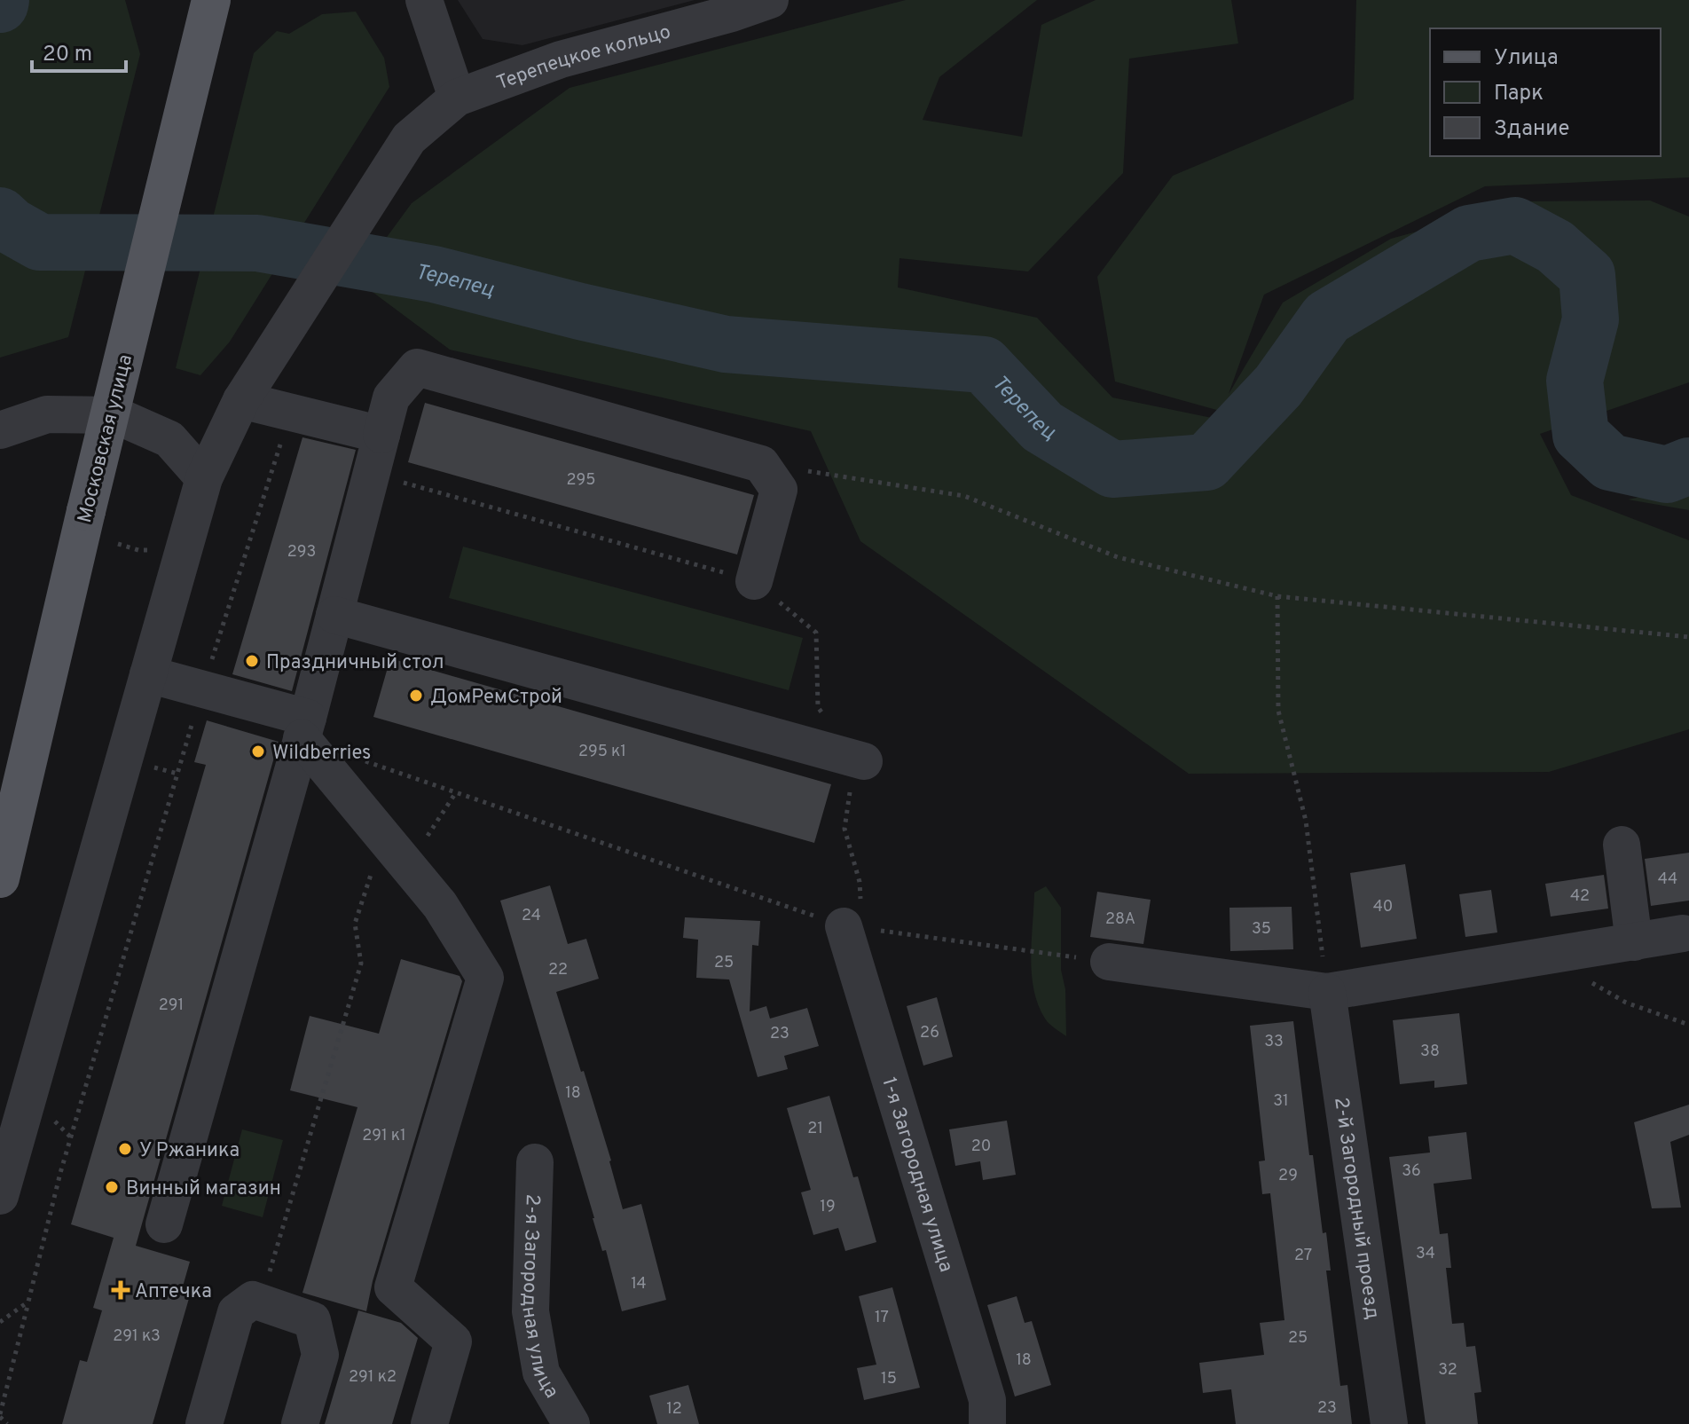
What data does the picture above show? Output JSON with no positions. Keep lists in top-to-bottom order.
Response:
{
  "streets": {
    "main road": ["Московская улица"],
    "street": [
      "Терепецкое кольцо",
      "1-я Загородная улица",
      "2-й Загородный проезд",
      "2-я Загородная улица"
    ]
  },
  "water": ["Терепец"],
  "places": {
    "other": [
      "Праздничный стол",
      "ДомРемСтрой",
      "Wildberries",
      "У Ржаника",
      "Винный магазин"
    ],
    "health": ["Аптечка"]
  },
  "house_numbers": [
    "295",
    "293",
    "295 к1",
    "44",
    "42",
    "40",
    "24",
    "28А",
    "35",
    "25",
    "22",
    "291",
    "26",
    "23",
    "33",
    "38",
    "18",
    "31",
    "21",
    "291 к1",
    "20",
    "36",
    "29",
    "19",
    "34",
    "27",
    "14",
    "17",
    "291 к3",
    "25",
    "18",
    "32",
    "291 к2",
    "15",
    "23",
    "12"
  ],
  "legend": ["Улица", "Парк", "Здание"],
  "scale_bar": "20 m"
}
